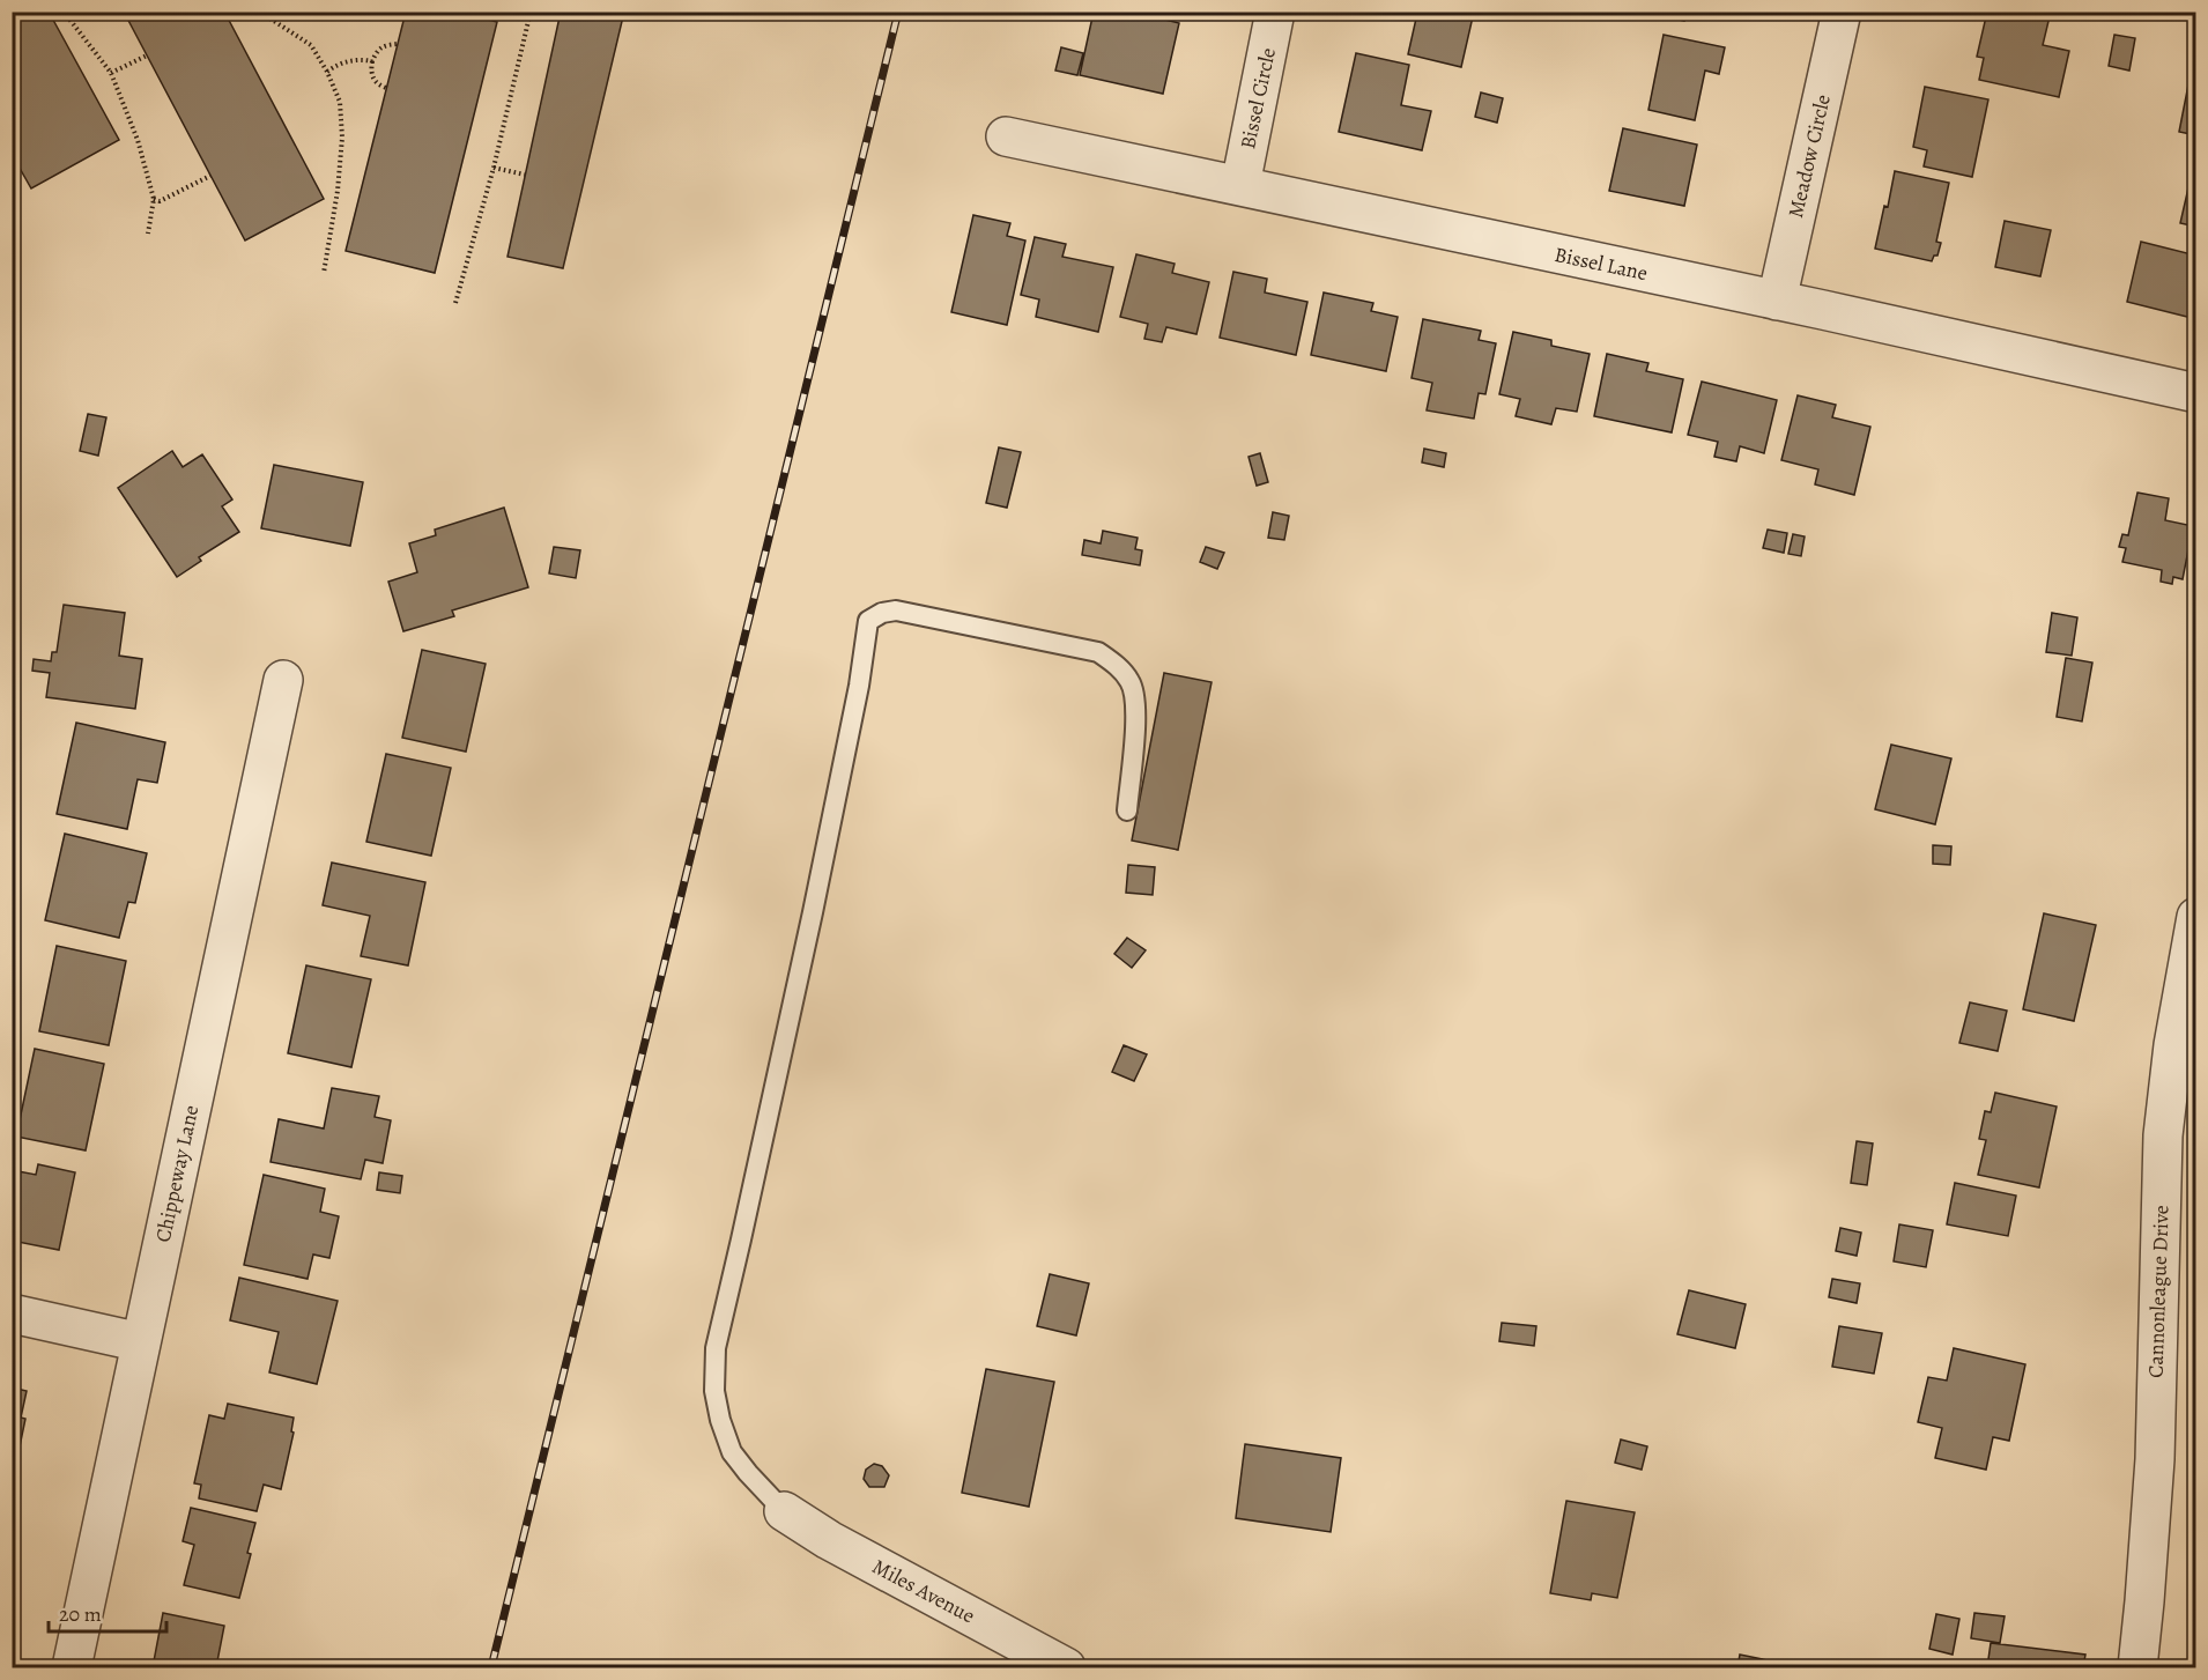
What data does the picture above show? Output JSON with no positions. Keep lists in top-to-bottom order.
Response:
{
  "streets": {
    "street": [
      "Bissel Circle",
      "Meadow Circle",
      "Bissel Lane",
      "Chippeway Lane",
      "Cannonleague Drive",
      "Miles Avenue"
    ]
  },
  "crossings": [
    ["Bissel Circle", "Bissel Lane"],
    ["Meadow Circle", "Bissel Lane"]
  ],
  "scale_bar": "20 m"
}
